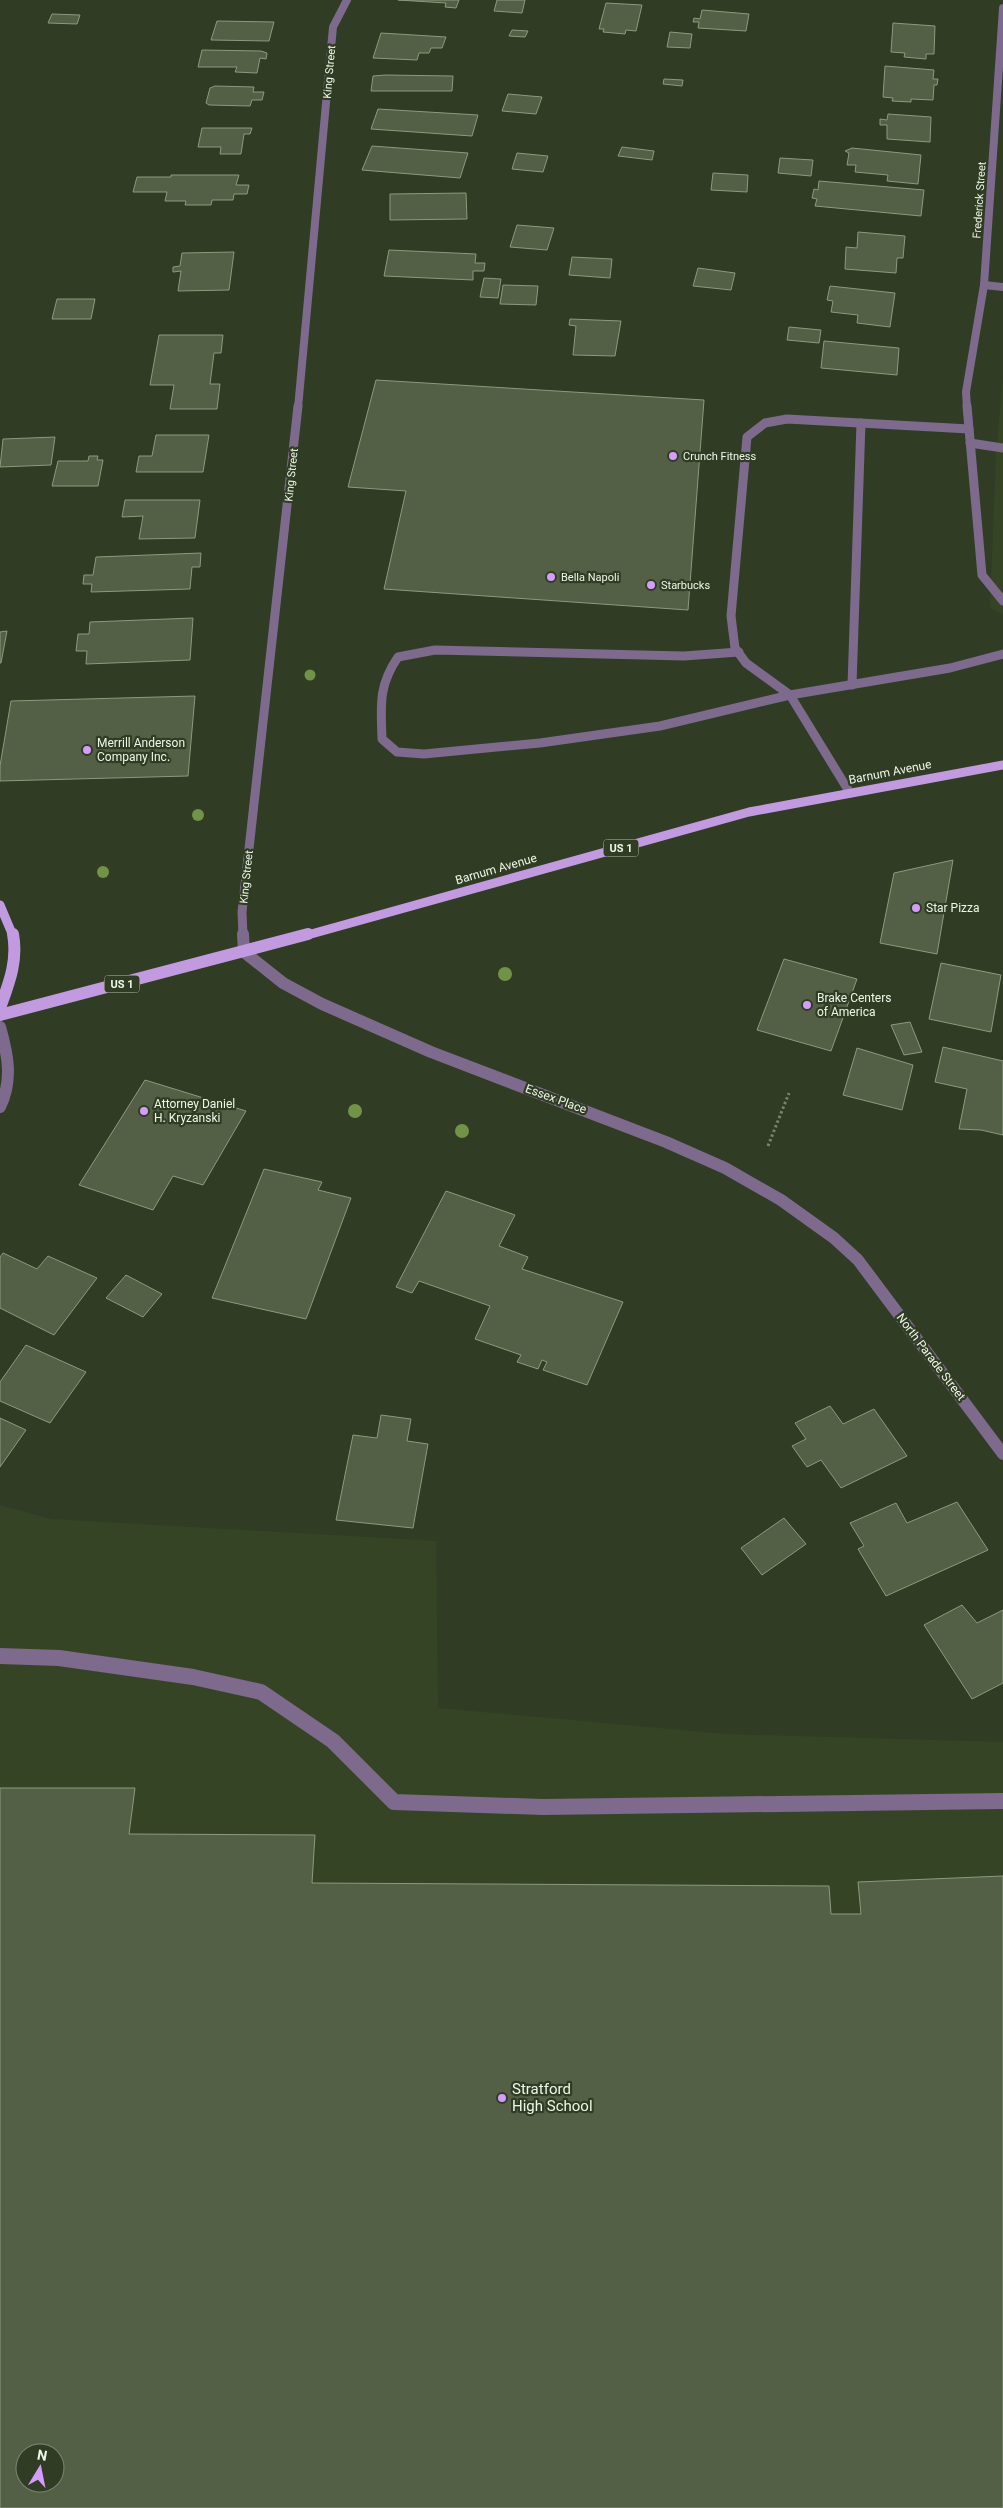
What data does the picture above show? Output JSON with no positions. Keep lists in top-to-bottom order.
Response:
{
  "streets": {
    "main road": ["Barnum Avenue", "US 1"],
    "street": [
      "King Street",
      "Frederick Street",
      "Essex Place",
      "North Parade Street"
    ]
  },
  "crossings": [
    ["King Street", "Barnum Avenue"],
    ["King Street", "Essex Place"],
    ["Barnum Avenue", "Essex Place"],
    ["Essex Place", "North Parade Street"]
  ],
  "places": [
    "Crunch Fitness",
    "Bella Napoli",
    "Starbucks",
    "Merrill Anderson Company Inc.",
    "Star Pizza",
    "Brake Centers of America",
    "Attorney Daniel H. Kryzanski",
    "Stratford High School"
  ],
  "north": "top"
}
